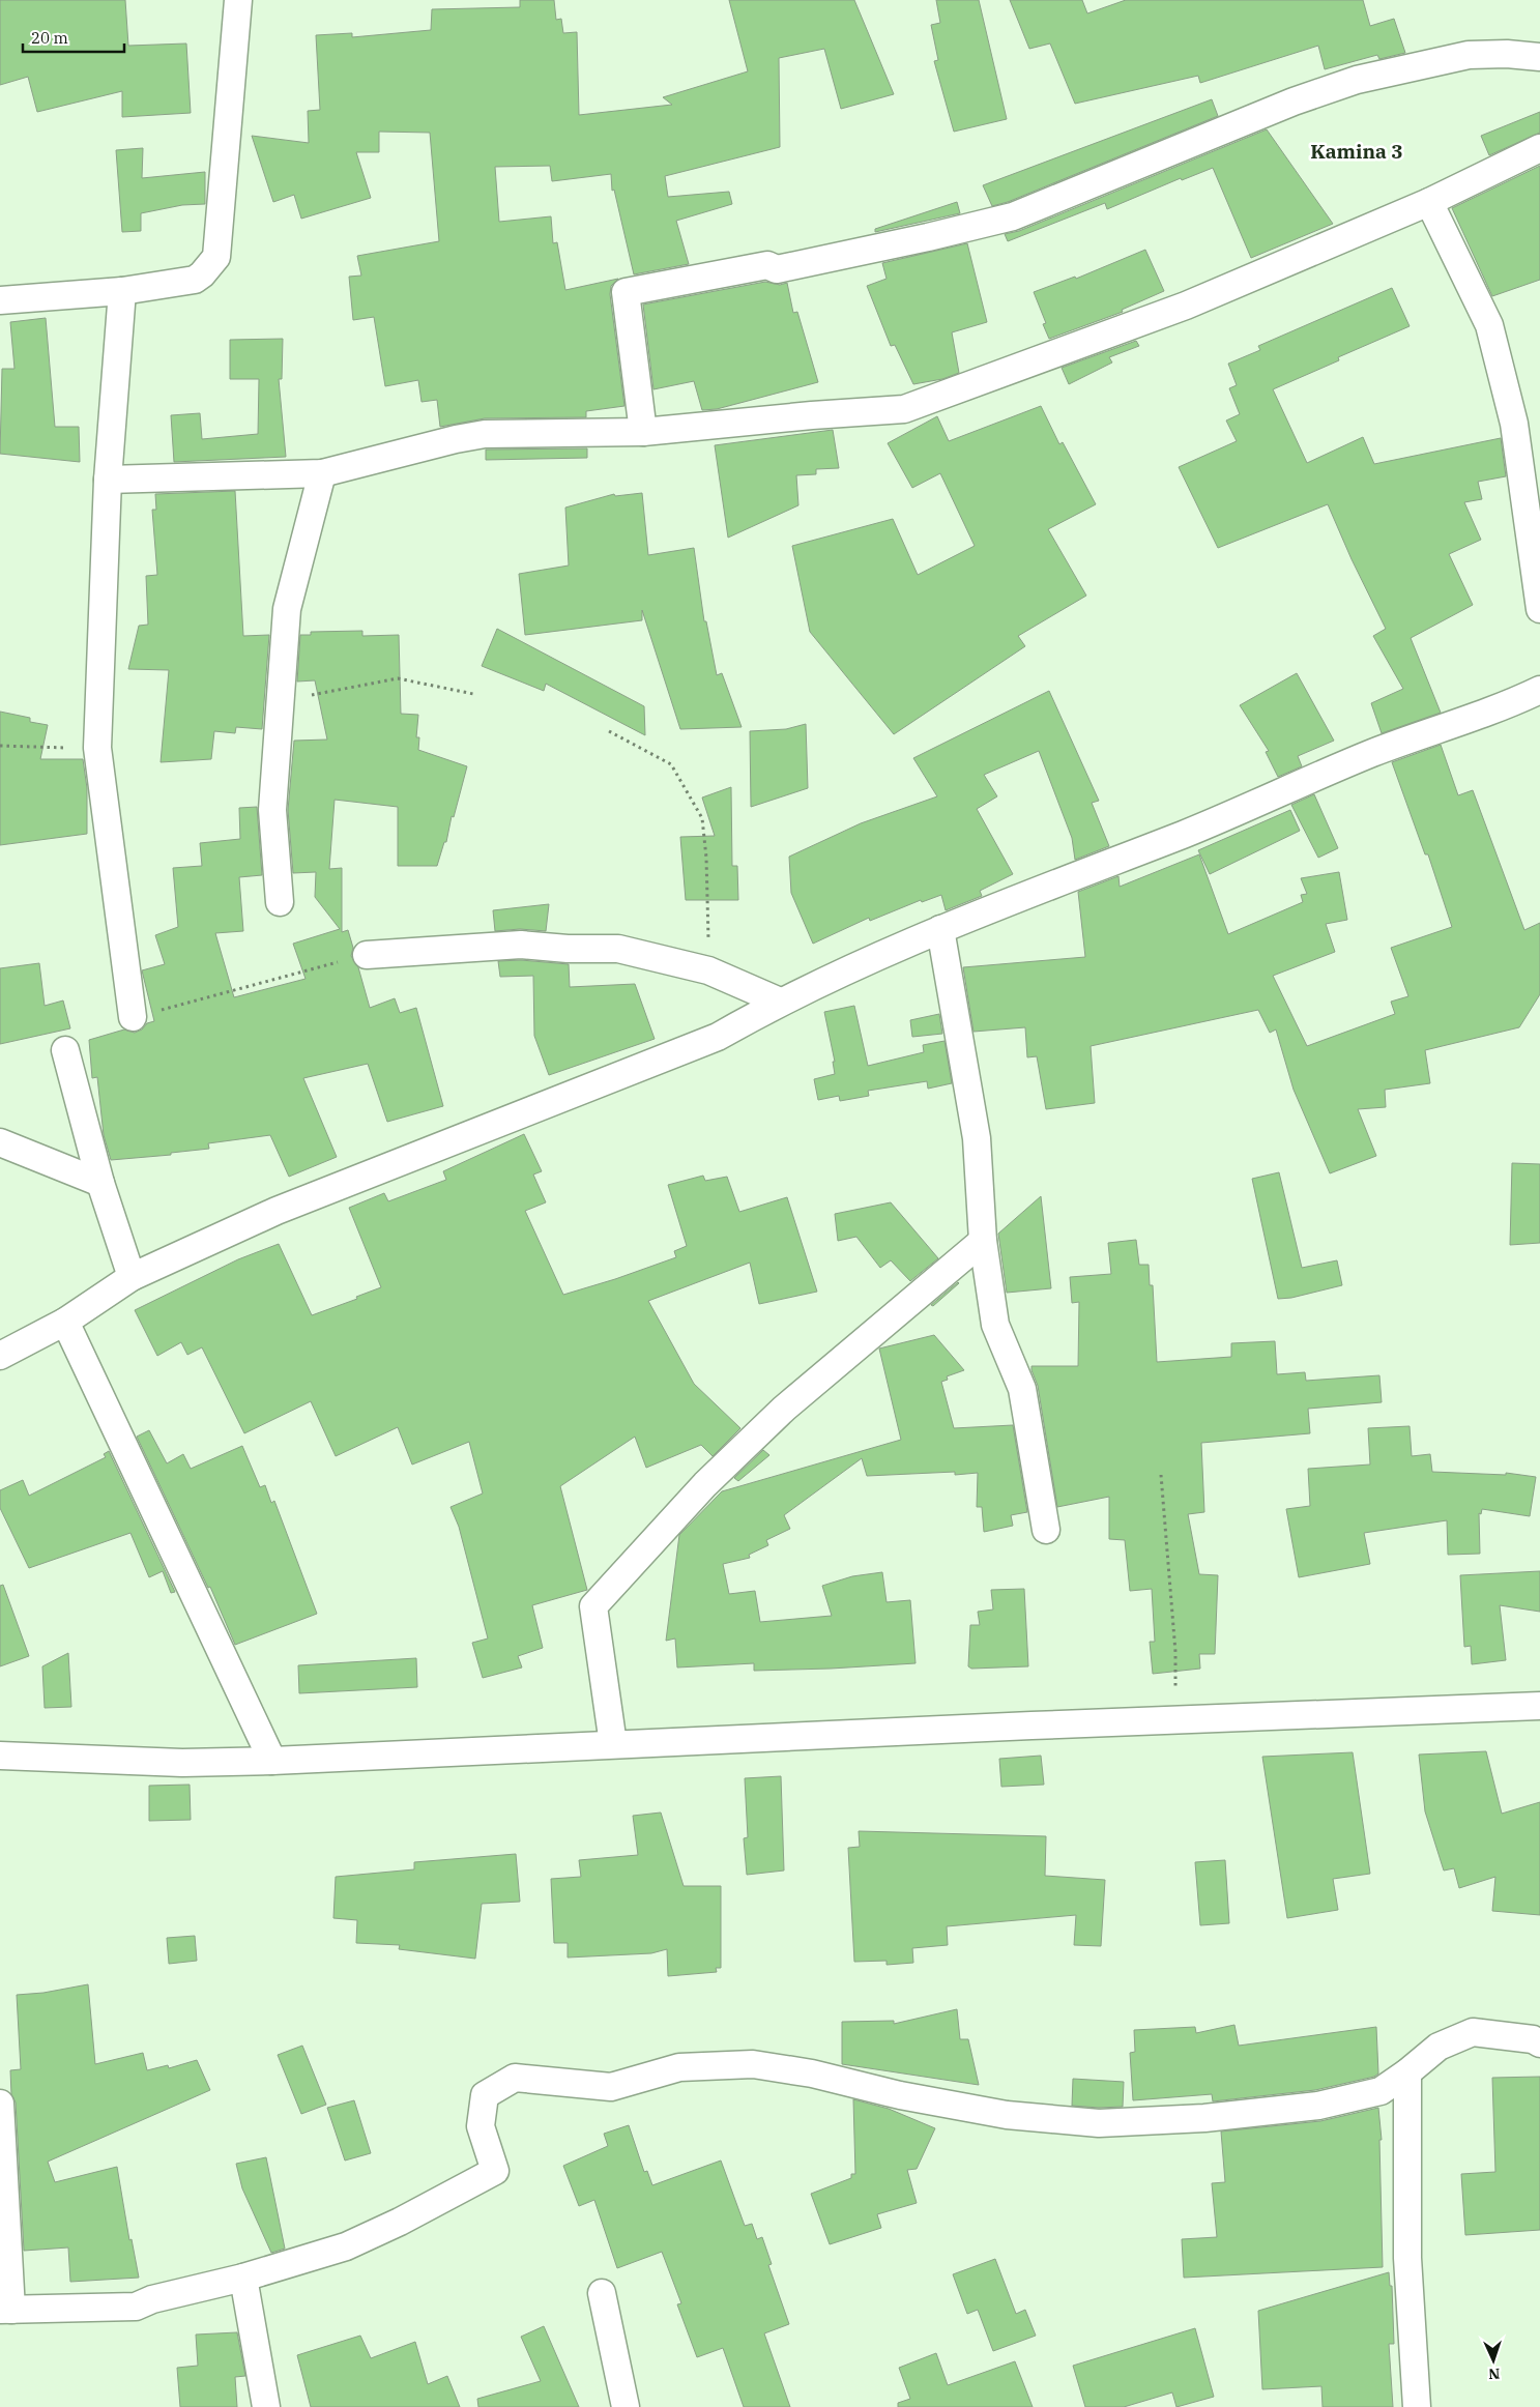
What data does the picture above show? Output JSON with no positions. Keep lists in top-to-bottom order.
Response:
{
  "districts": ["Kamina 3"],
  "scale_bar": "20 m",
  "north": "bottom"
}
